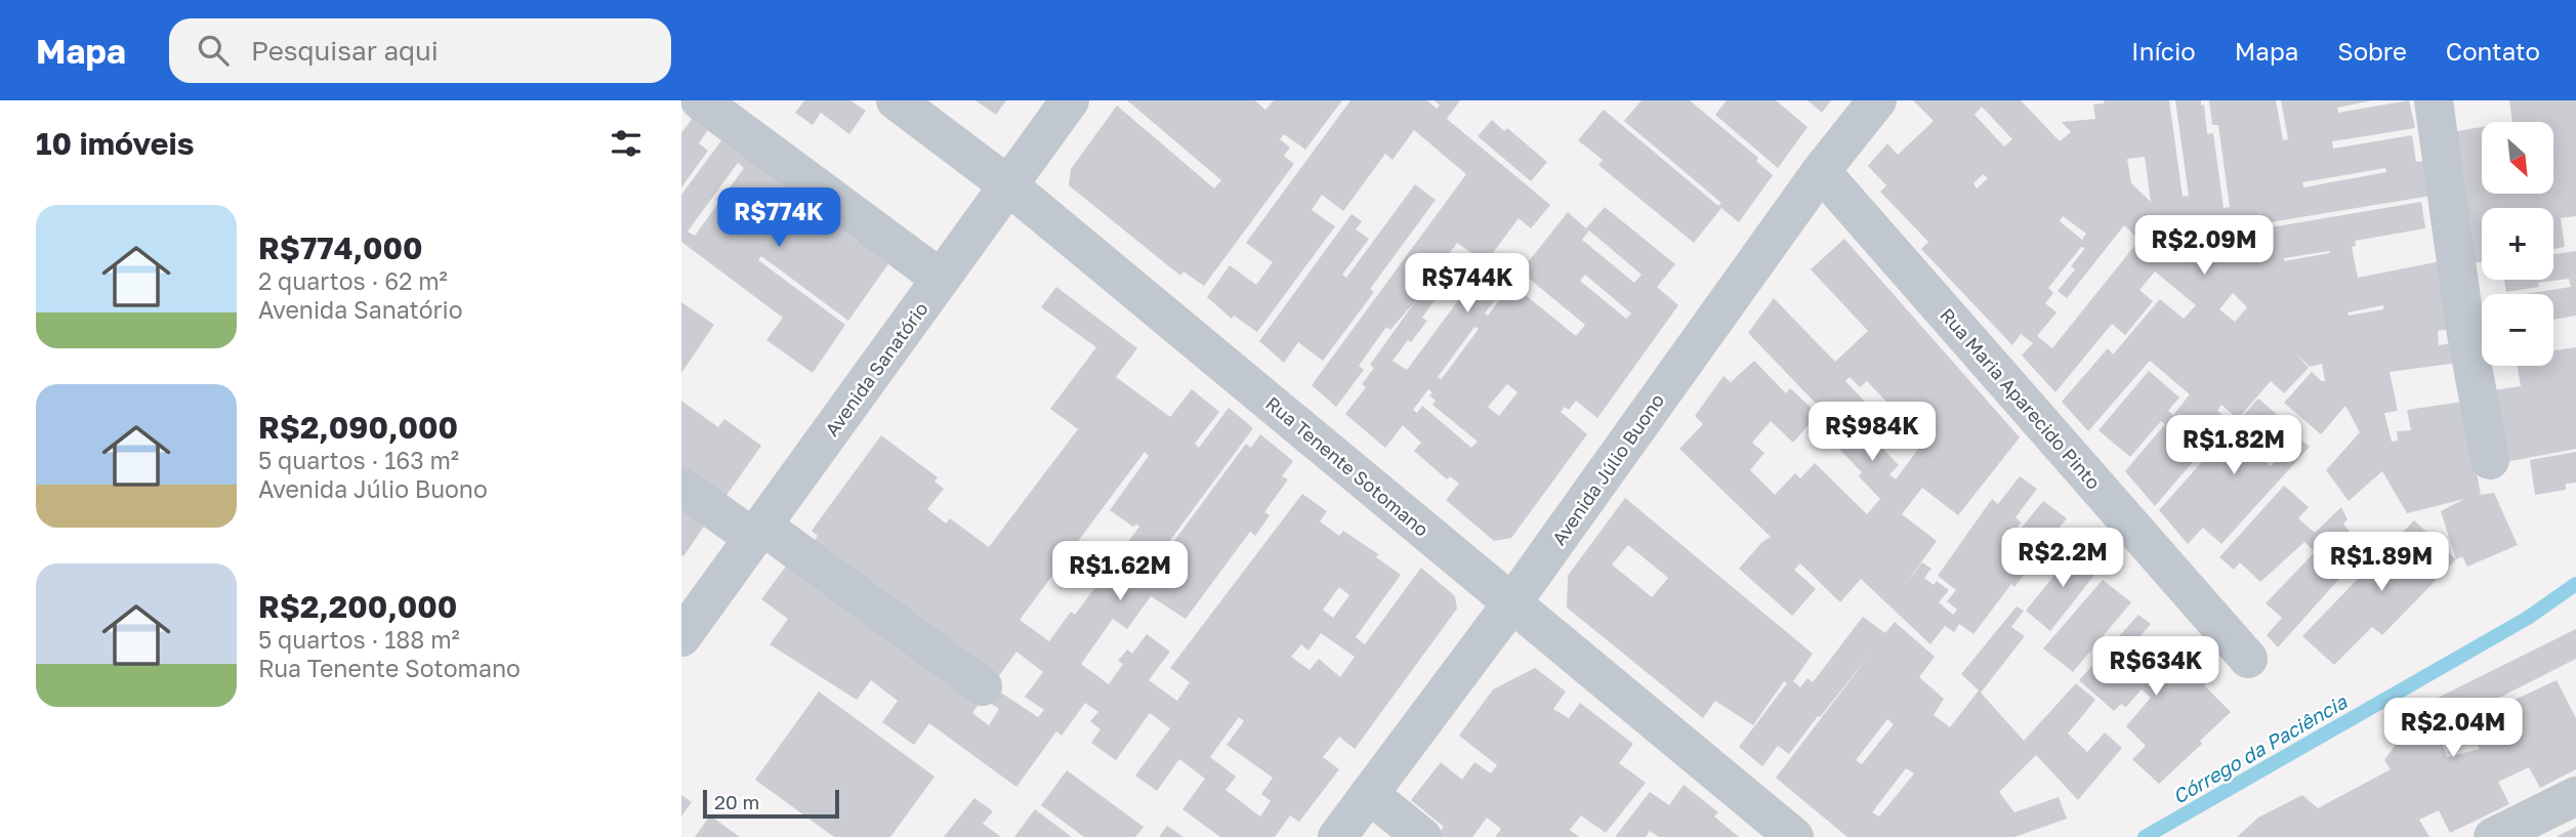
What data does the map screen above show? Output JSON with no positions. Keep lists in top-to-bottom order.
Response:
{
  "streets": {
    "street": [
      "Avenida Sanatório",
      "Rua Maria Aparecido Pinto",
      "Rua Tenente Sotomano",
      "Avenida Júlio Buono"
    ]
  },
  "crossings": [
    ["Avenida Sanatório", "Rua Tenente Sotomano"],
    ["Rua Maria Aparecido Pinto", "Avenida Júlio Buono"],
    ["Rua Tenente Sotomano", "Avenida Júlio Buono"]
  ],
  "water": ["Córrego da Paciência"],
  "scale_bar": "20 m",
  "north": "bottom right",
  "page": {
    "header": "Mapa",
    "search": "Pesquisar aqui",
    "nav": [
      "Início",
      "Mapa",
      "Sobre",
      "Contato"
    ],
    "heading": "10 imóveis",
    "map_buttons": ["+", "−"],
    "list": [
      {
        "name": "R$774,000",
        "note": "2 quartos · 62 m² · Avenida Sanatório"
      },
      {
        "name": "R$2,090,000",
        "note": "5 quartos · 163 m² · Avenida Júlio Buono"
      },
      {
        "name": "R$2,200,000",
        "note": "5 quartos · 188 m² · Rua Tenente Sotomano"
      }
    ],
    "price": [
      "R$774K",
      "R$2.09M",
      "R$744K",
      "R$984K",
      "R$1.82M",
      "R$2.2M",
      "R$1.89M",
      "R$1.62M",
      "R$634K",
      "R$2.04M"
    ],
    "scale": "20 m"
  }
}
